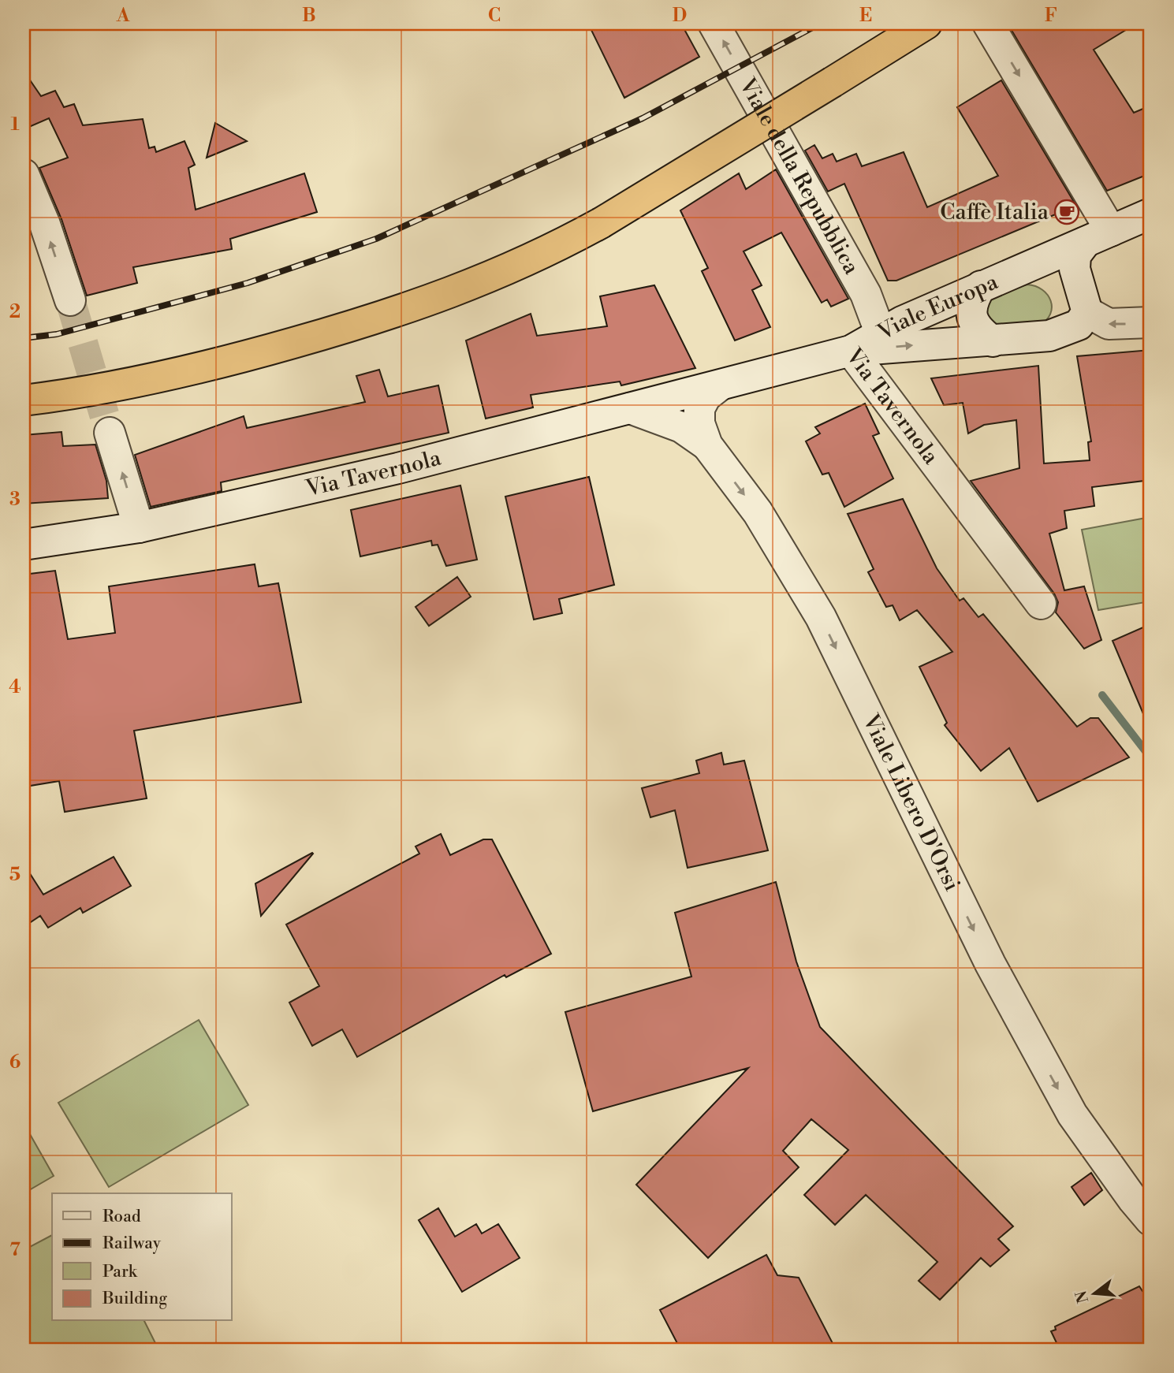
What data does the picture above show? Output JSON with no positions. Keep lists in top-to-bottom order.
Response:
{
  "streets": {
    "street": [
      "Viale della Repubblica",
      "Viale Europa",
      "Via Tavernola",
      "Viale Libero D'Orsi"
    ]
  },
  "crossings": [
    ["Viale della Repubblica", "Viale Europa"],
    ["Viale Europa", "Via Tavernola"],
    ["Viale Europa", "Viale Libero D'Orsi"],
    ["Via Tavernola", "Viale Libero D'Orsi"]
  ],
  "one_way": ["Viale Libero D'Orsi"],
  "places": {
    "cafe": ["Caffè Italia"]
  },
  "legend": [
    "Road",
    "Railway",
    "Park",
    "Building"
  ],
  "north": "left",
  "grid": {
    "columns": [
      "A",
      "B",
      "C",
      "D",
      "E",
      "F"
    ],
    "rows": [
      "1",
      "2",
      "3",
      "4",
      "5",
      "6",
      "7"
    ]
  }
}
